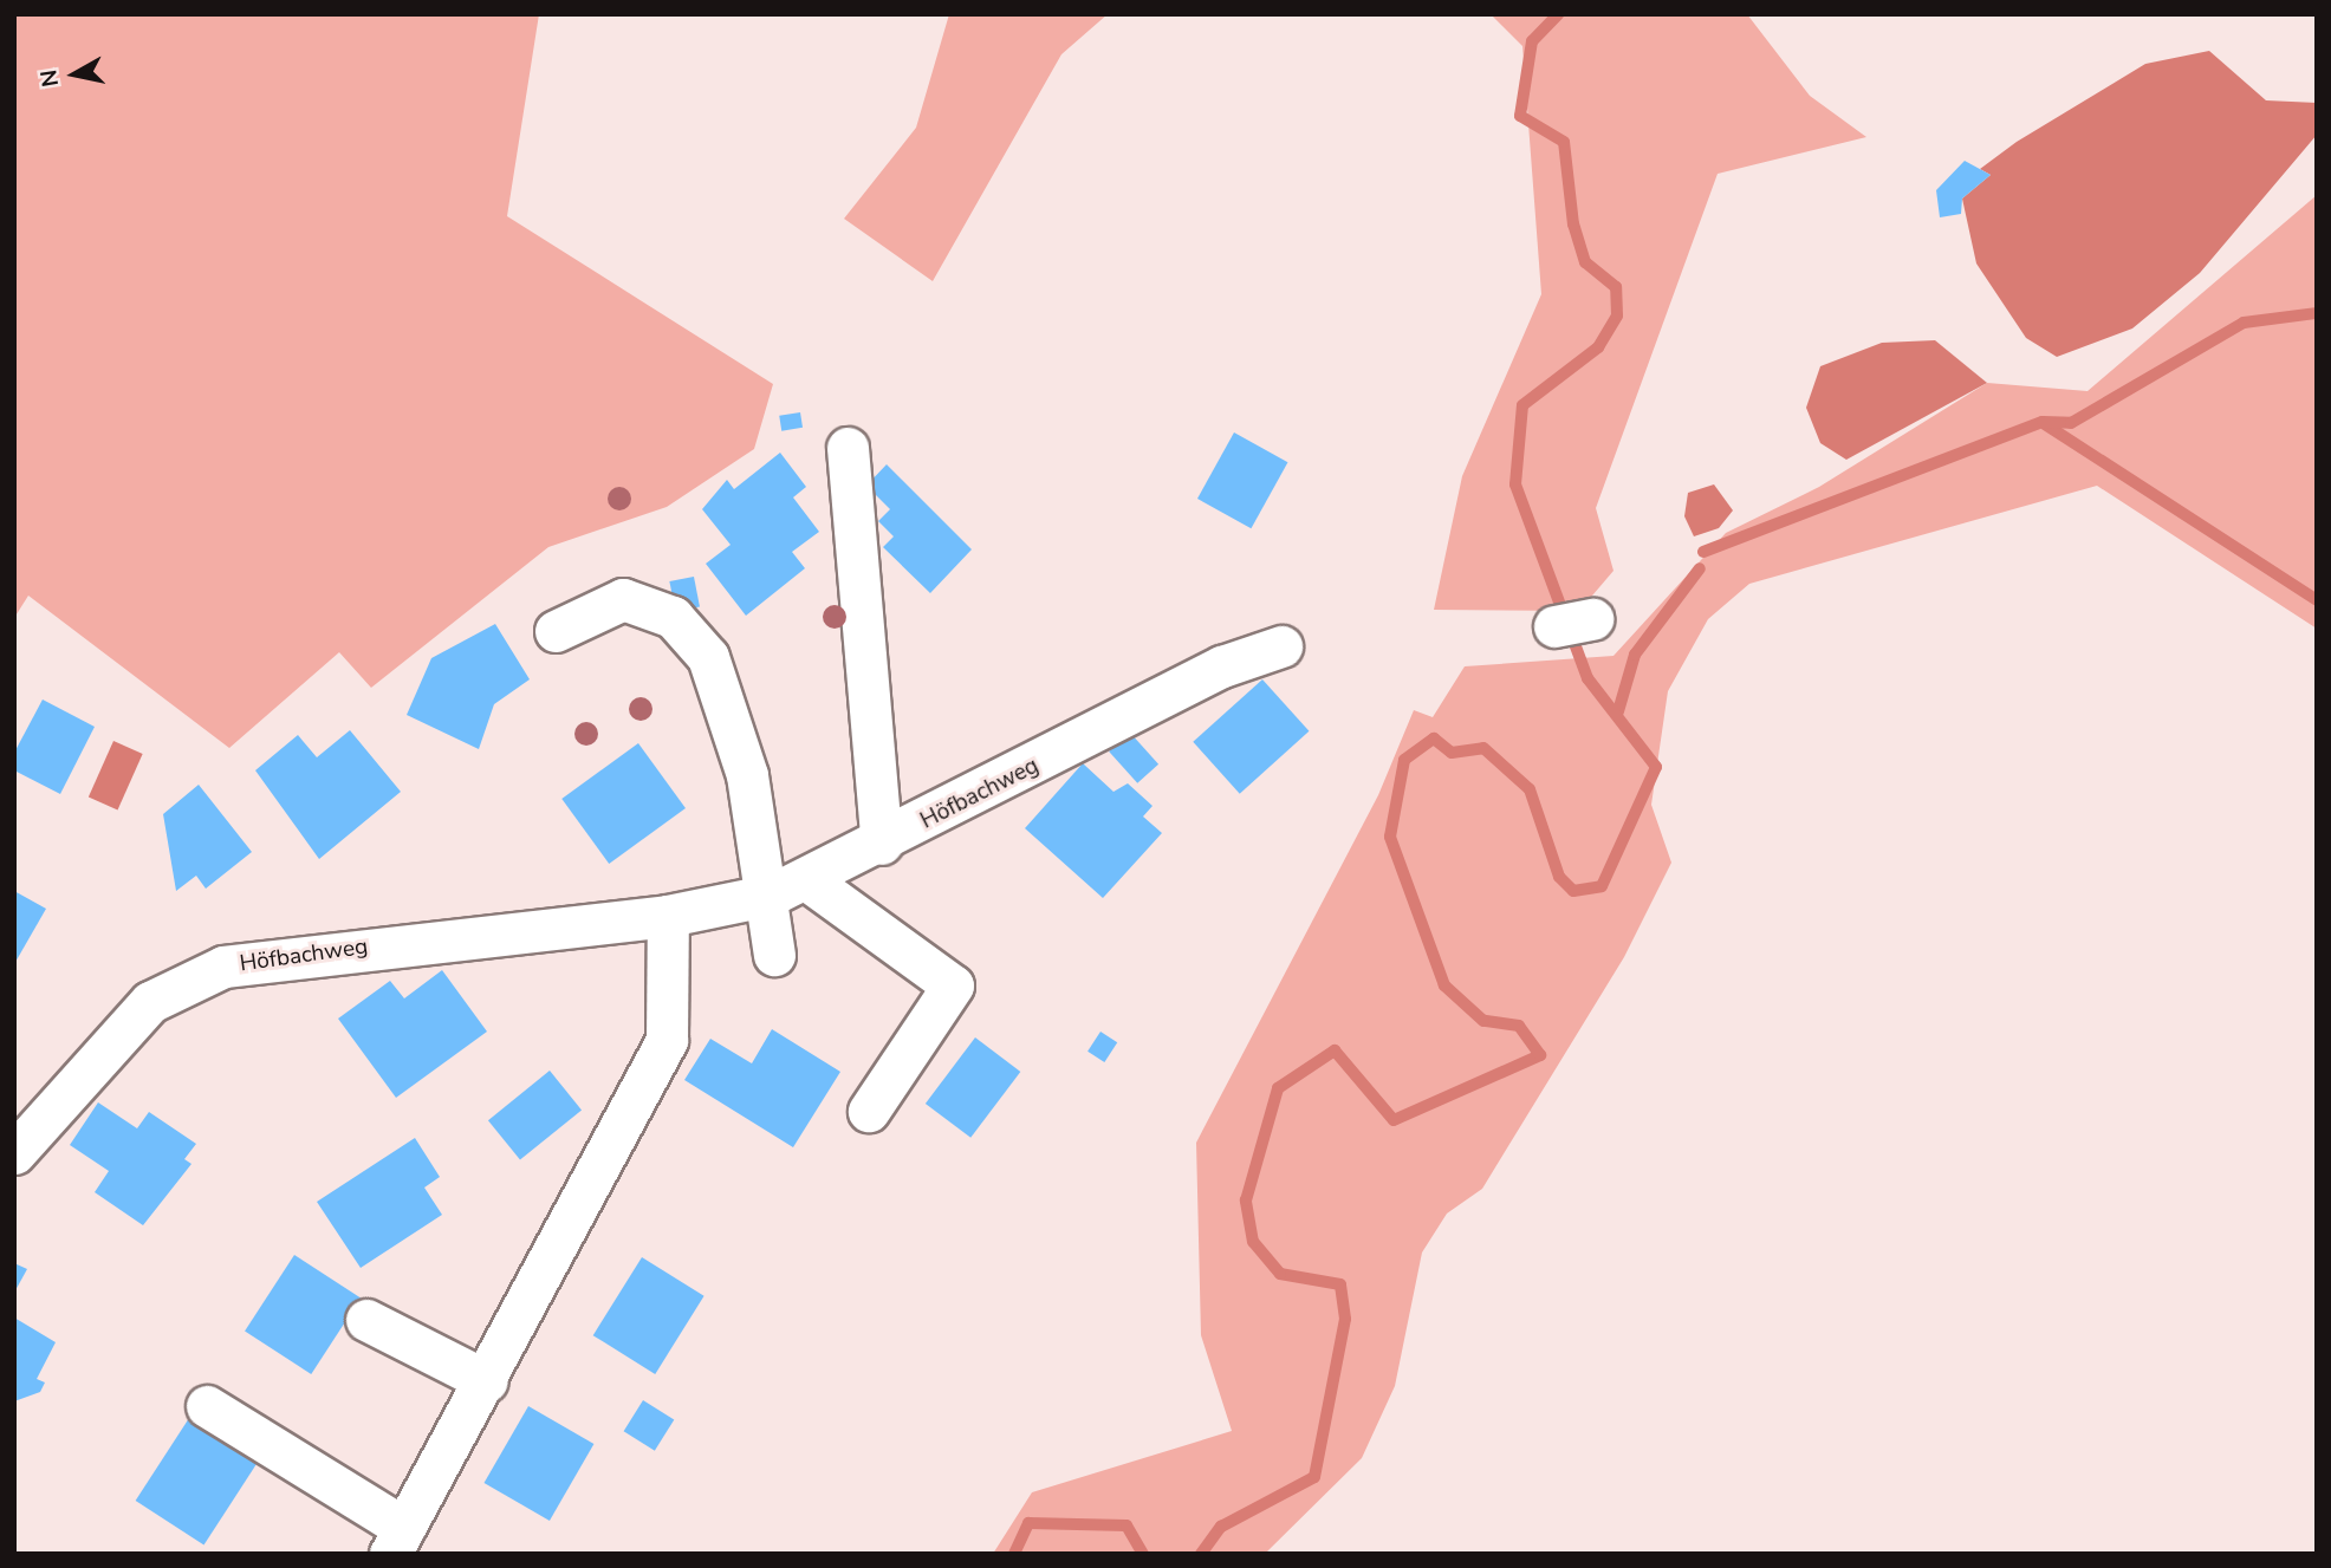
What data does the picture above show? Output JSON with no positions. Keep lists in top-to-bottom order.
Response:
{
  "streets": {
    "street": ["Höfbachweg"]
  },
  "north": "left"
}
